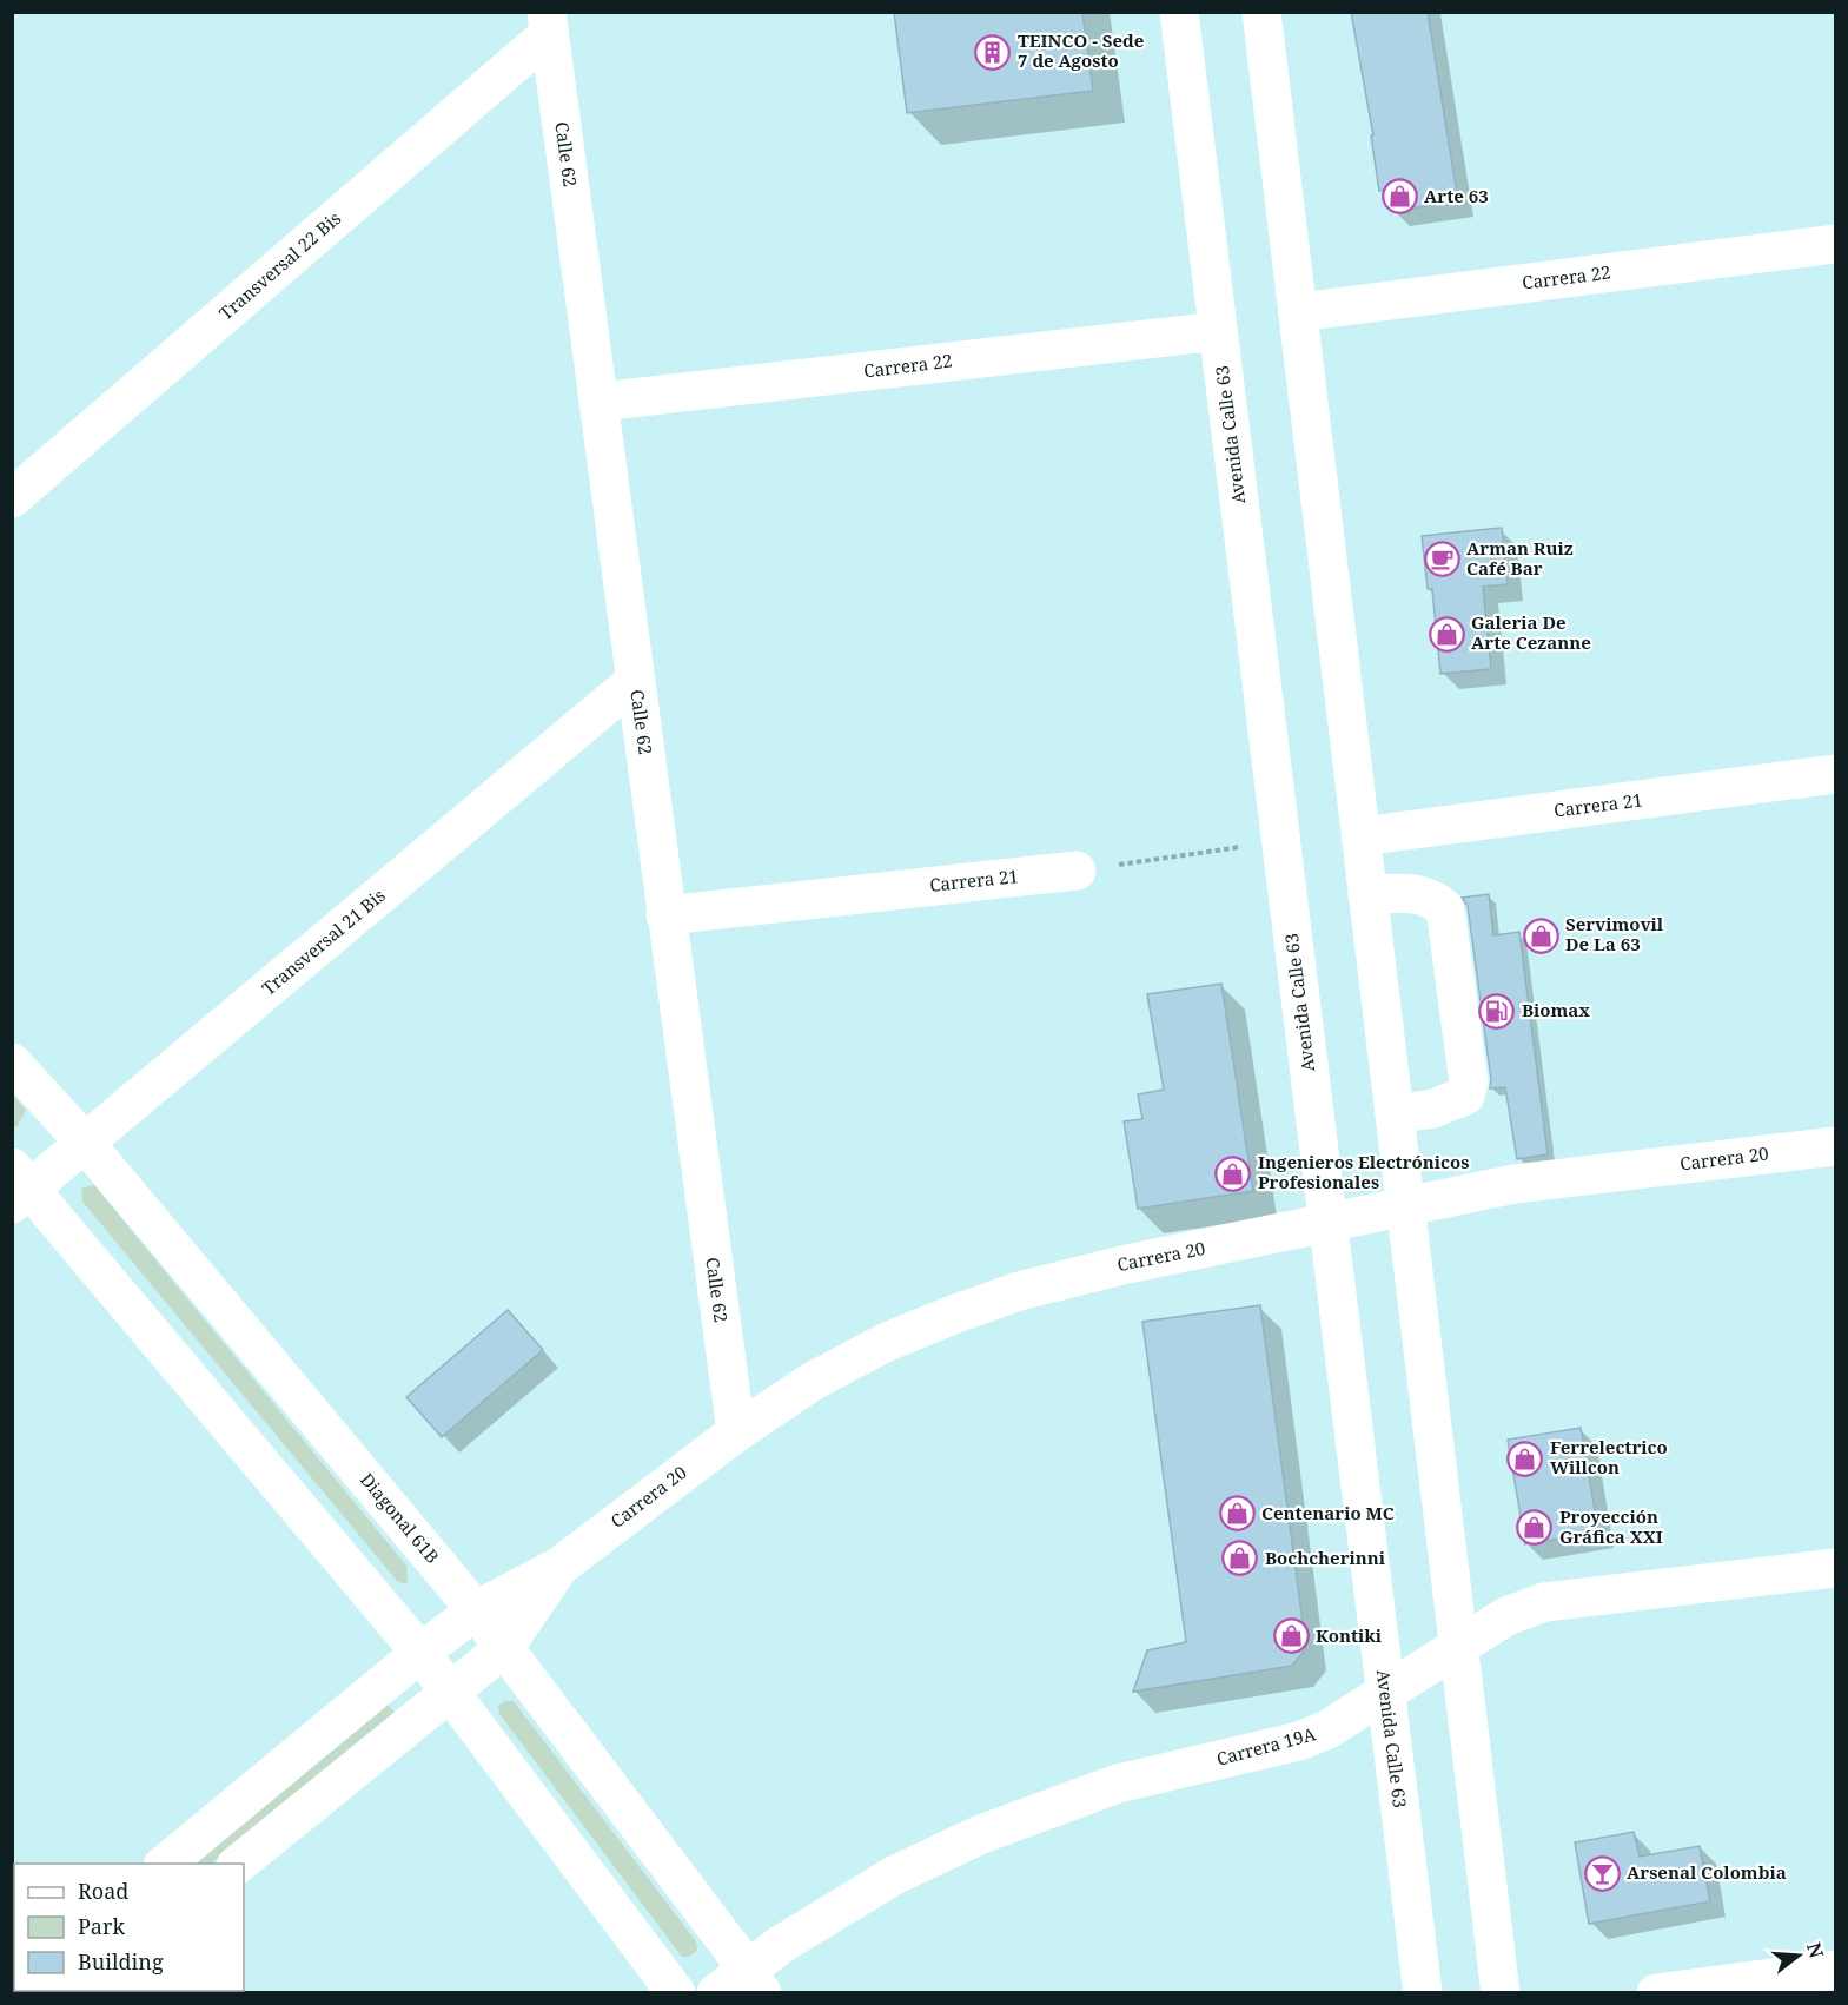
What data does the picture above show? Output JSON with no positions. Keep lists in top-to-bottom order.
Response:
{
  "streets": {
    "street": [
      "Calle 62",
      "Transversal 22 Bis",
      "Carrera 22",
      "Avenida Calle 63",
      "Carrera 21",
      "Transversal 21 Bis",
      "Carrera 20",
      "Diagonal 61B",
      "Carrera 19A"
    ]
  },
  "crossings": [
    ["Calle 62", "Transversal 22 Bis"],
    ["Calle 62", "Carrera 22"],
    ["Calle 62", "Carrera 21"],
    ["Calle 62", "Transversal 21 Bis"],
    ["Calle 62", "Carrera 20"],
    ["Carrera 22", "Avenida Calle 63"],
    ["Avenida Calle 63", "Carrera 20"],
    ["Avenida Calle 63", "Carrera 19A"],
    ["Transversal 21 Bis", "Diagonal 61B"],
    ["Carrera 20", "Diagonal 61B"],
    ["Diagonal 61B", "Carrera 19A"]
  ],
  "places": {
    "building": ["TEINCO - Sede 7 de Agosto"],
    "shop": [
      "Arte 63",
      "Galeria De Arte Cezanne",
      "Servimovil De La 63",
      "Ingenieros Electrónicos Profesionales",
      "Ferrelectrico Willcon",
      "Centenario MC",
      "Proyección Gráfica XXI",
      "Bochcherinni",
      "Kontiki"
    ],
    "cafe": ["Arman Ruiz Café Bar"],
    "fuel station": ["Biomax"],
    "bar": ["Arsenal Colombia"]
  },
  "legend": ["Road", "Park", "Building"],
  "north": "right"
}
